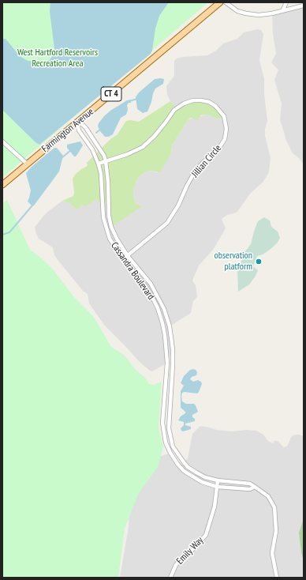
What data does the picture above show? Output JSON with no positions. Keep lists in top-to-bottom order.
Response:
{
  "streets": {
    "main road": ["CT 4", "Farmington Avenue"],
    "street": ["Jillian Circle", "Cassandra Boulevard", "Emily Way"]
  },
  "crossings": [
    ["Farmington Avenue", "Cassandra Boulevard"],
    ["Jillian Circle", "Cassandra Boulevard"],
    ["Cassandra Boulevard", "Emily Way"]
  ],
  "parks": ["West Hartford Reservoirs Recreation Area"],
  "places": ["observation platform"]
}
